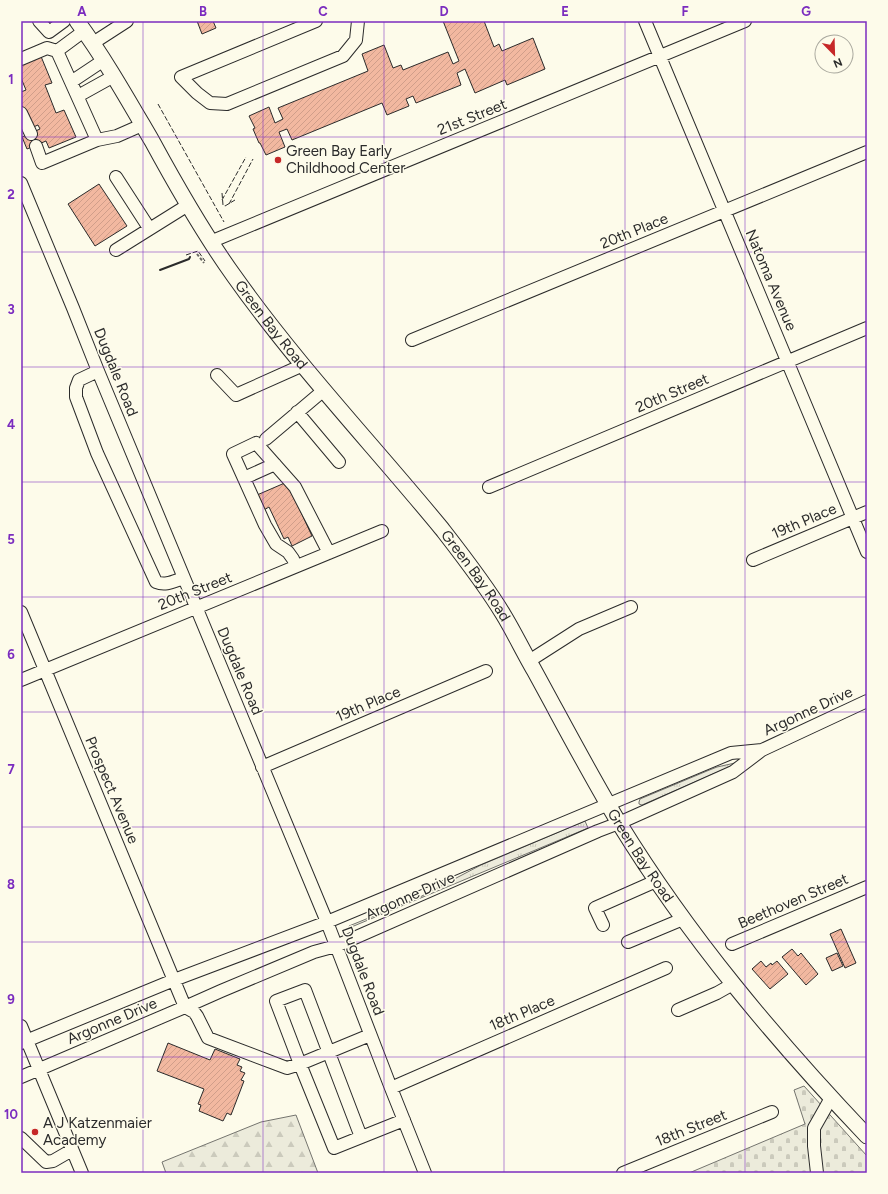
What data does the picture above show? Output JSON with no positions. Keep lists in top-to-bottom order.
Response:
{
  "streets": {
    "main road": ["Green Bay Road"],
    "street": [
      "21st Street",
      "20th Place",
      "Natoma Avenue",
      "Dugdale Road",
      "20th Street",
      "19th Place",
      "Argonne Drive",
      "Prospect Avenue",
      "Beethoven Street",
      "18th Place",
      "18th Street"
    ]
  },
  "crossings": [
    ["21st Street", "Natoma Avenue"],
    ["21st Street", "Green Bay Road"],
    ["20th Place", "Natoma Avenue"],
    ["Natoma Avenue", "20th Street"],
    ["Natoma Avenue", "19th Place"],
    ["Green Bay Road", "Argonne Drive"],
    ["Dugdale Road", "20th Street"],
    ["Dugdale Road", "19th Place"],
    ["Dugdale Road", "Argonne Drive"],
    ["Dugdale Road", "18th Place"],
    ["20th Street", "Prospect Avenue"],
    ["Argonne Drive", "Prospect Avenue"]
  ],
  "places": ["Green Bay Early Childhood Center", "A J Katzenmaier Academy"],
  "north": "bottom right",
  "grid": {
    "columns": [
      "A",
      "B",
      "C",
      "D",
      "E",
      "F",
      "G"
    ],
    "rows": [
      "1",
      "2",
      "3",
      "4",
      "5",
      "6",
      "7",
      "8",
      "9",
      "10"
    ]
  }
}
